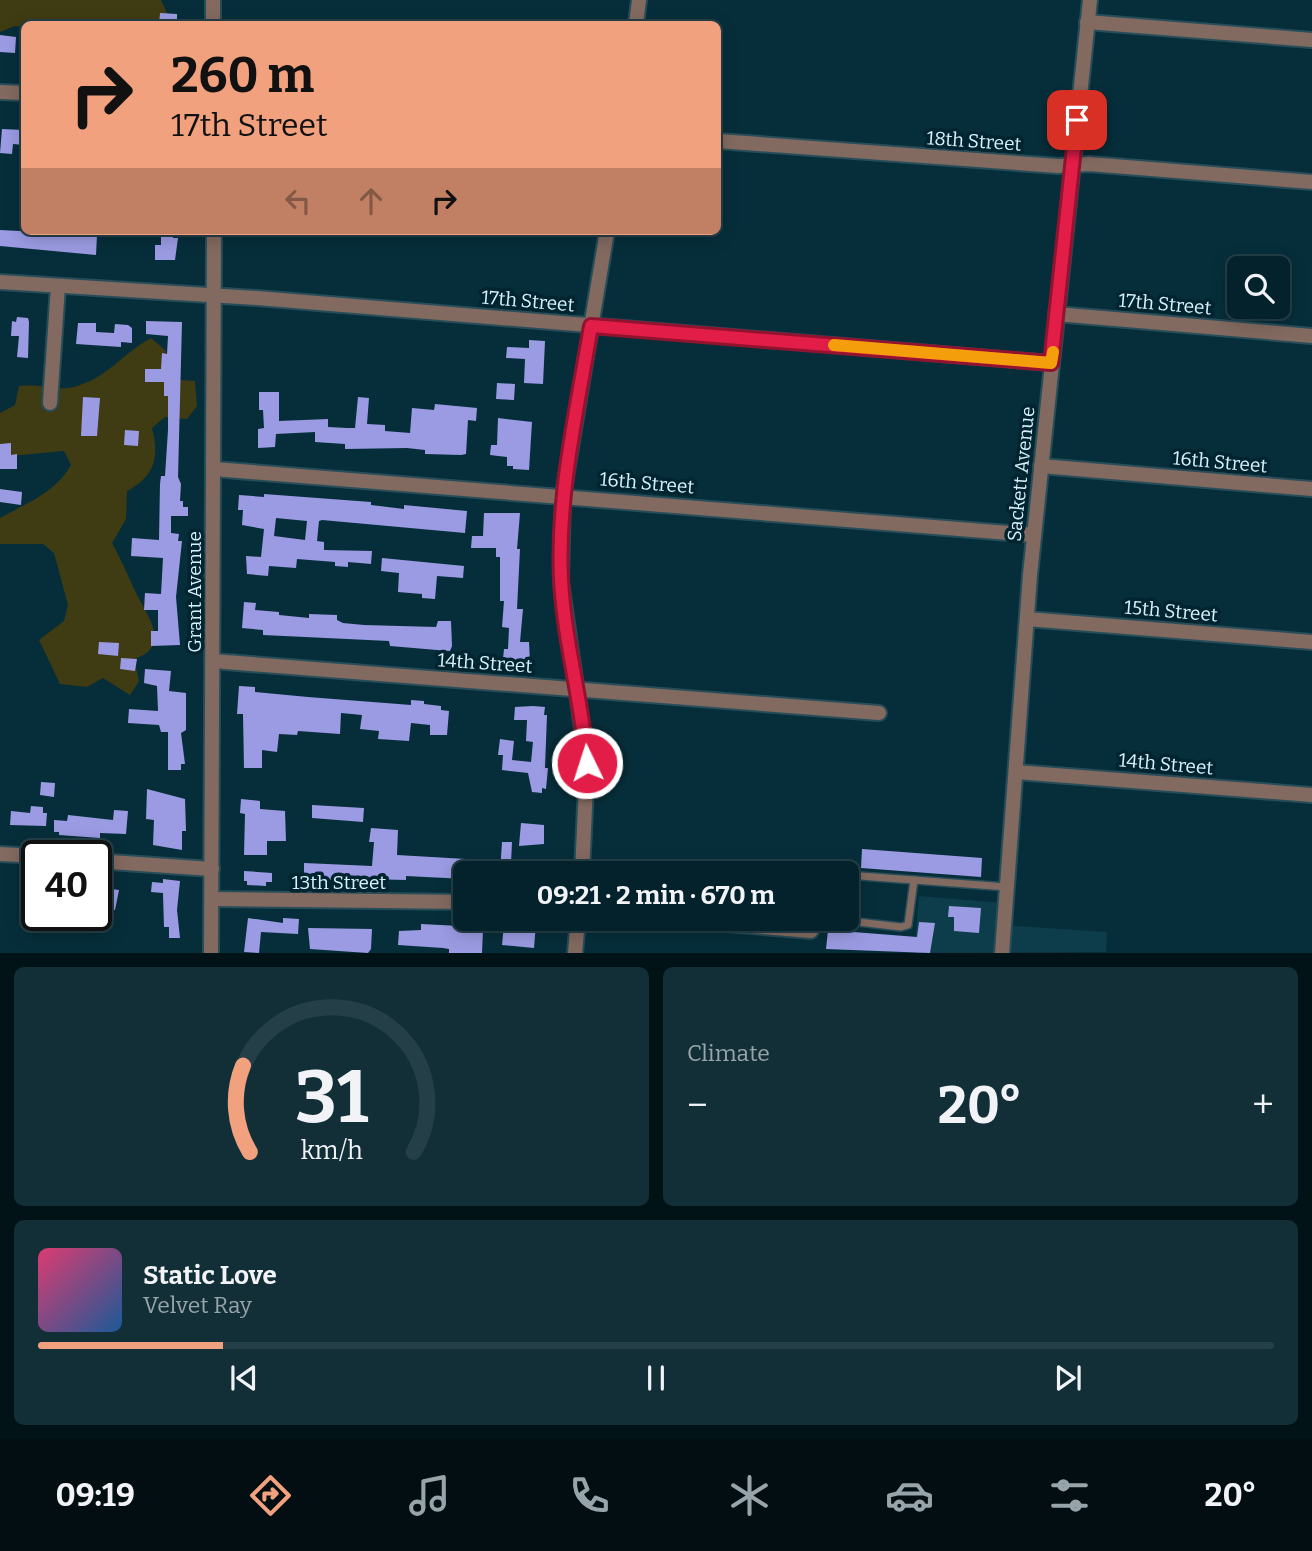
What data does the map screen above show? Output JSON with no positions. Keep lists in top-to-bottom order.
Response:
{
  "streets": {
    "street": [
      "18th Street",
      "17th Street",
      "16th Street",
      "Sackett Avenue",
      "Grant Avenue",
      "15th Street",
      "14th Street",
      "13th Street"
    ]
  },
  "crossings": [
    ["18th Street", "Sackett Avenue"],
    ["17th Street", "Sackett Avenue"],
    ["17th Street", "Grant Avenue"],
    ["16th Street", "Sackett Avenue"],
    ["16th Street", "Grant Avenue"],
    ["Sackett Avenue", "15th Street"],
    ["Sackett Avenue", "14th Street"],
    ["Grant Avenue", "14th Street"],
    ["Grant Avenue", "13th Street"]
  ],
  "page": {
    "turn": ["260 m", "17th Street"],
    "limit": "40",
    "trip": "09:21 · 2 min · 670 m",
    "tile": "Climate",
    "heat": ["−", "20°", "+"],
    "song": ["Static Love", "Velvet Ray"],
    "tabs": ["09:19", "20°"],
    "gauge": ["31", "km/h"]
  }
}
